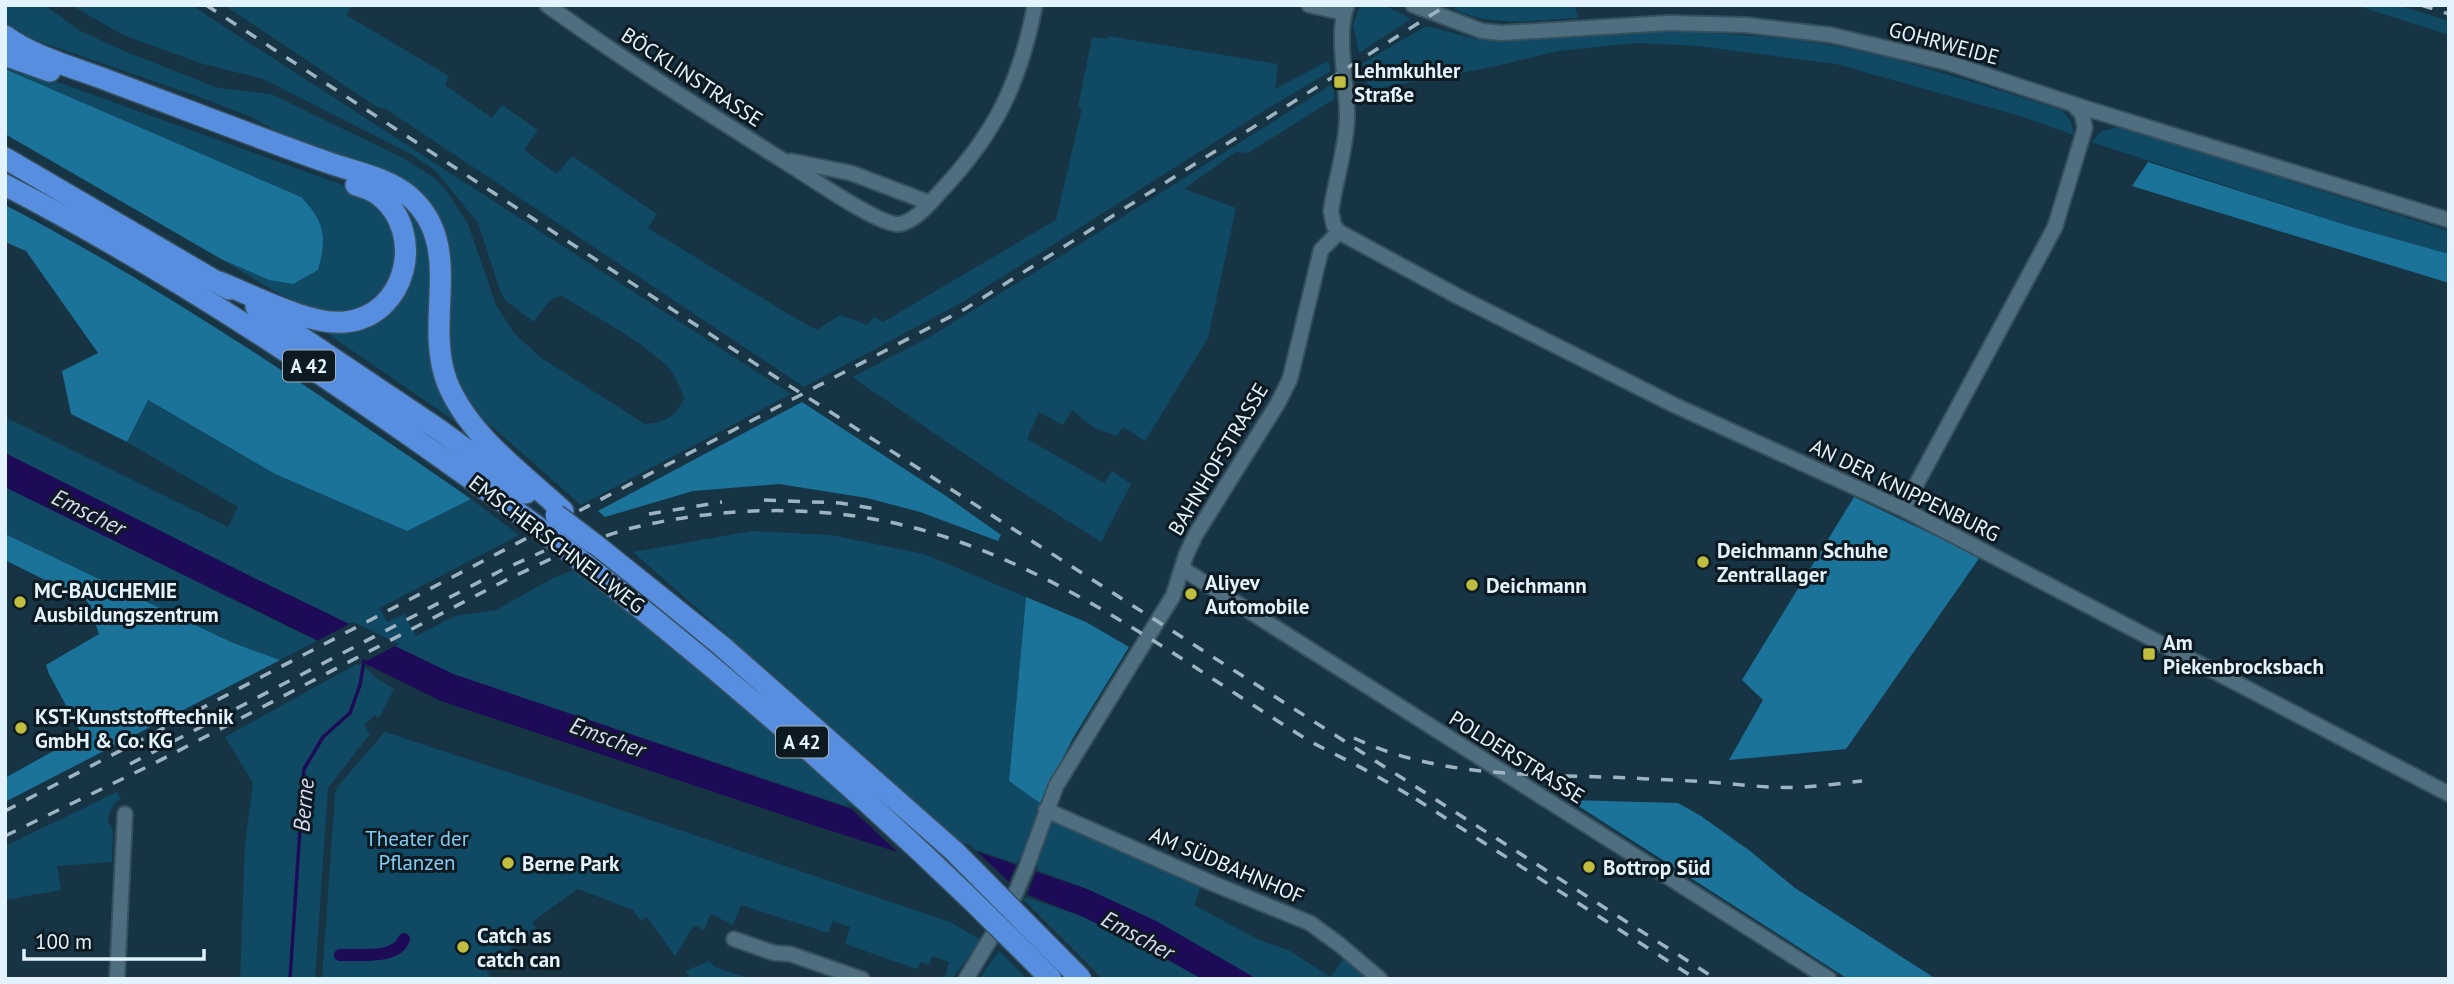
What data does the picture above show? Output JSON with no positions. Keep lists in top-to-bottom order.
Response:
{
  "streets": {
    "highway": ["A 42", "EMSCHERSCHNELLWEG"],
    "street": [
      "GOHRWEIDE",
      "BÖCKLINSTRASSE",
      "BAHNHOFSTRASSE",
      "AN DER KNIPPENBURG",
      "POLDERSTRASSE",
      "AM SÜDBAHNHOF"
    ]
  },
  "crossings": [
    ["BAHNHOFSTRASSE", "AN DER KNIPPENBURG"],
    ["BAHNHOFSTRASSE", "POLDERSTRASSE"],
    ["BAHNHOFSTRASSE", "AM SÜDBAHNHOF"]
  ],
  "water": ["Emscher", "Berne"],
  "parks": ["Theater der Pflanzen"],
  "places": {
    "transit": ["Lehmkuhler Straße", "Am Piekenbrocksbach"],
    "other": [
      "Deichmann Schuhe Zentrallager",
      "Deichmann",
      "Aliyev Automobile",
      "MC-BAUCHEMIE Ausbildungszentrum",
      "KST-Kunststofftechnik GmbH & Co. KG",
      "Berne Park",
      "Bottrop Süd",
      "Catch as catch can"
    ]
  },
  "scale_bar": "100 m"
}
